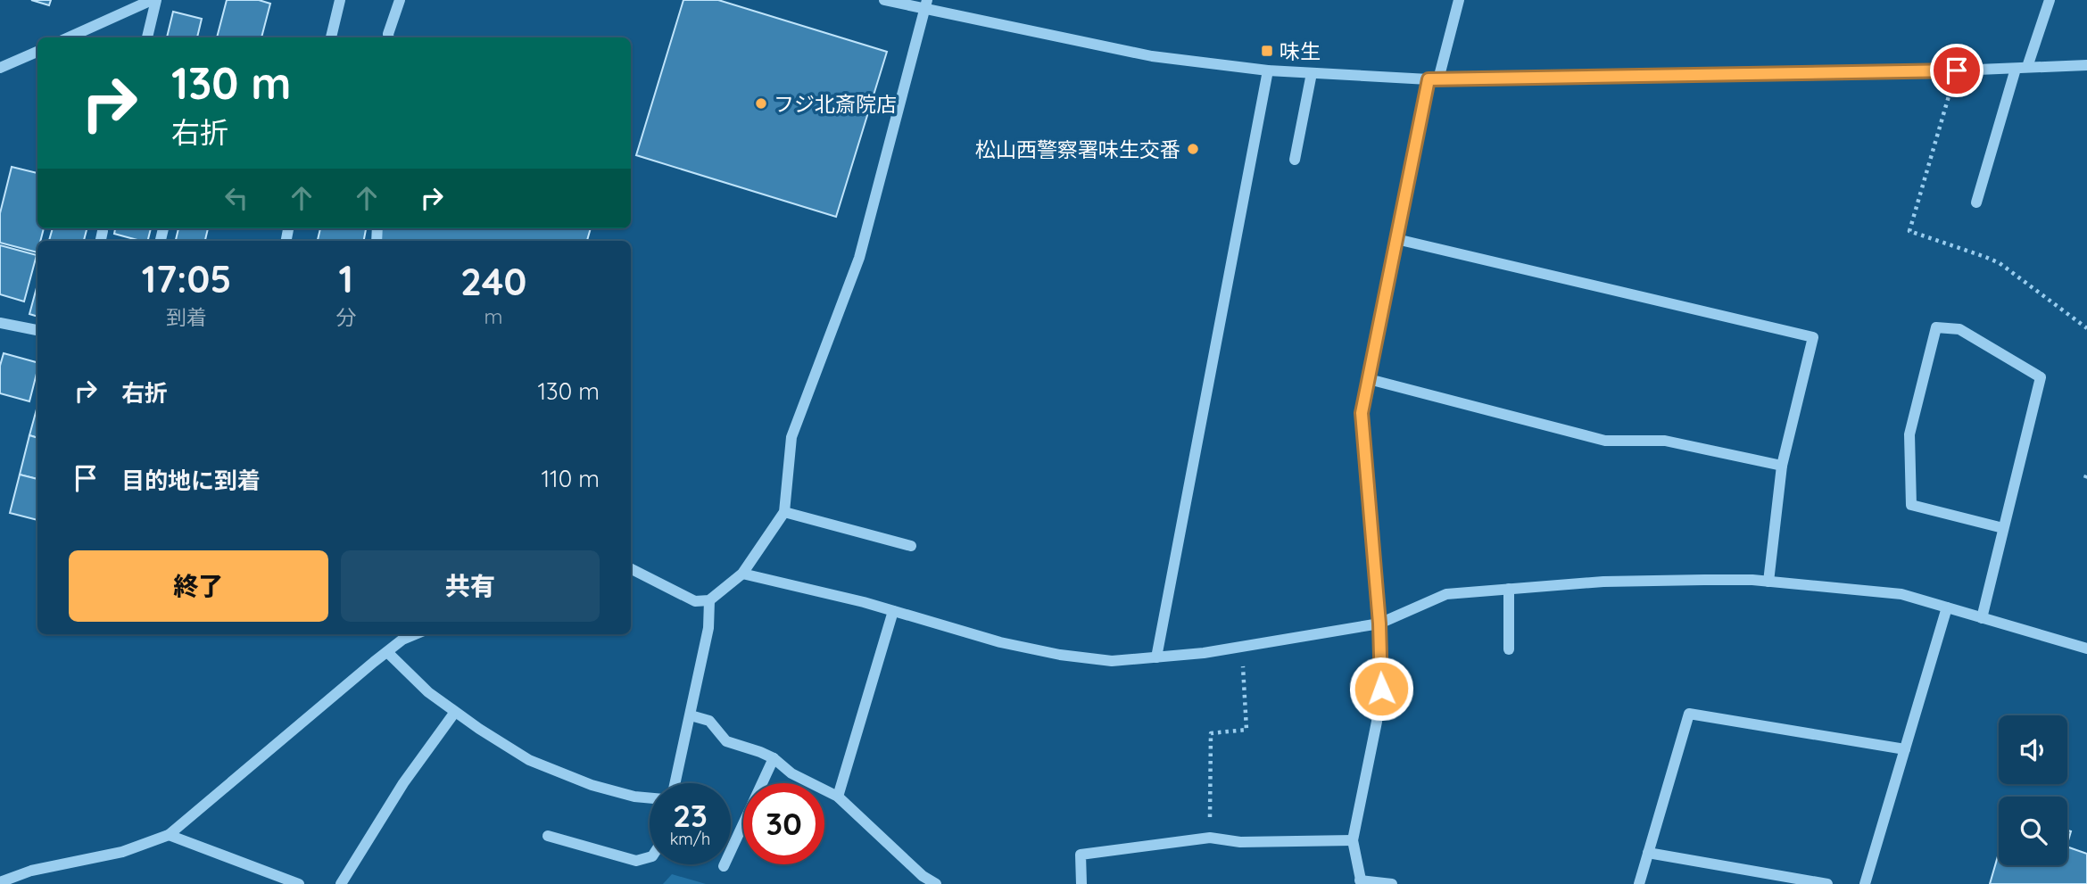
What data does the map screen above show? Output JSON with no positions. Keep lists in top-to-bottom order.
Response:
{
  "places": {
    "transit": ["味生"],
    "other": ["フジ北斎院店", "松山西警察署味生交番"]
  },
  "page": {
    "turn": ["130 m", "右折"],
    "eta": [
      "17:05",
      "到着",
      "1",
      "分",
      "240",
      "m"
    ],
    "list": [
      {
        "name": "右折",
        "value": "130 m"
      },
      {
        "name": "目的地に到着",
        "value": "110 m"
      }
    ],
    "buttons": ["終了", "共有"],
    "speed": "23 km/h",
    "limit": "30"
  }
}
